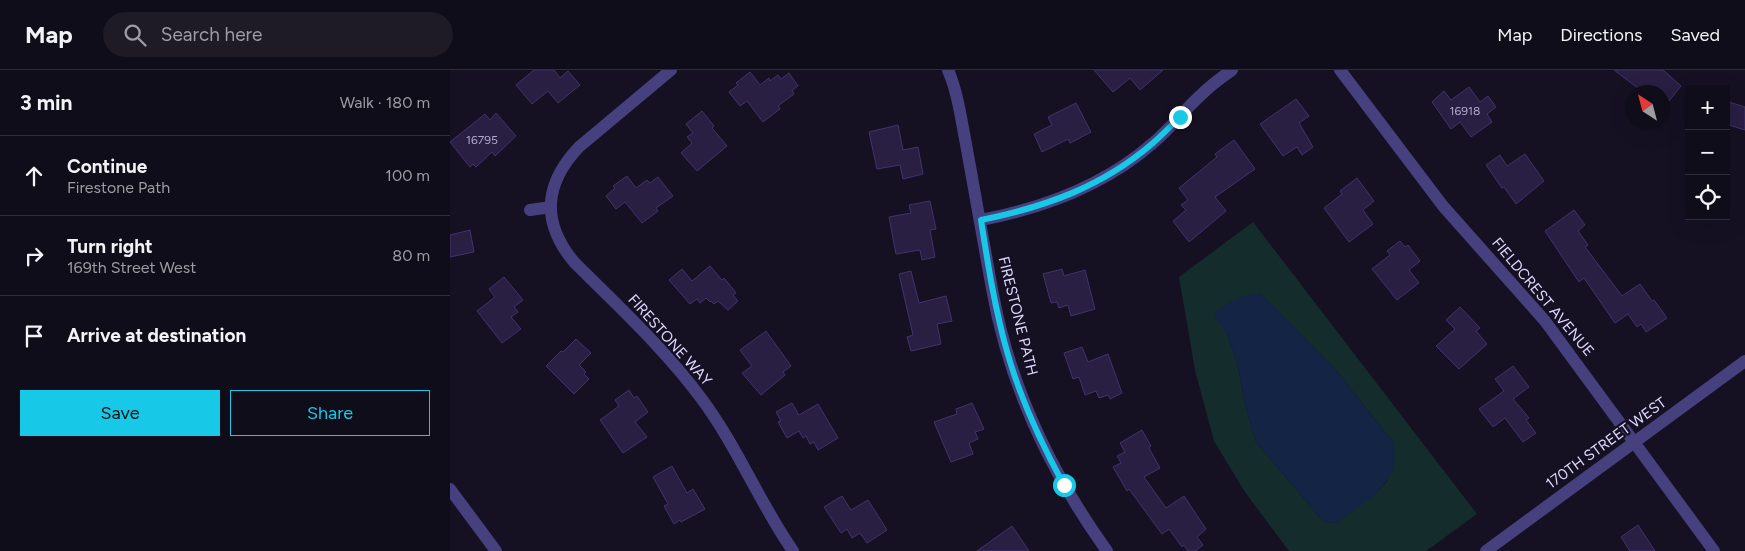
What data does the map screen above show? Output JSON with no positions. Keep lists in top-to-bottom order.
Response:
{
  "streets": {
    "street": [
      "FIELDCREST AVENUE",
      "FIRESTONE PATH",
      "FIRESTONE WAY",
      "170TH STREET WEST"
    ]
  },
  "crossings": [
    ["FIELDCREST AVENUE", "170TH STREET WEST"]
  ],
  "house_numbers": ["16918", "16795"],
  "north": "top left",
  "page": {
    "header": "Map",
    "search": "Search here",
    "nav": ["Map", "Directions", "Saved"],
    "heading": ["3 min", "Walk · 180 m"],
    "map_buttons": ["+", "−"],
    "list": [
      ["Continue", "Firestone Path", "100 m"],
      ["Turn right", "169th Street West", "80 m"],
      "Arrive at destination"
    ],
    "buttons": ["Save", "Share"]
  }
}
